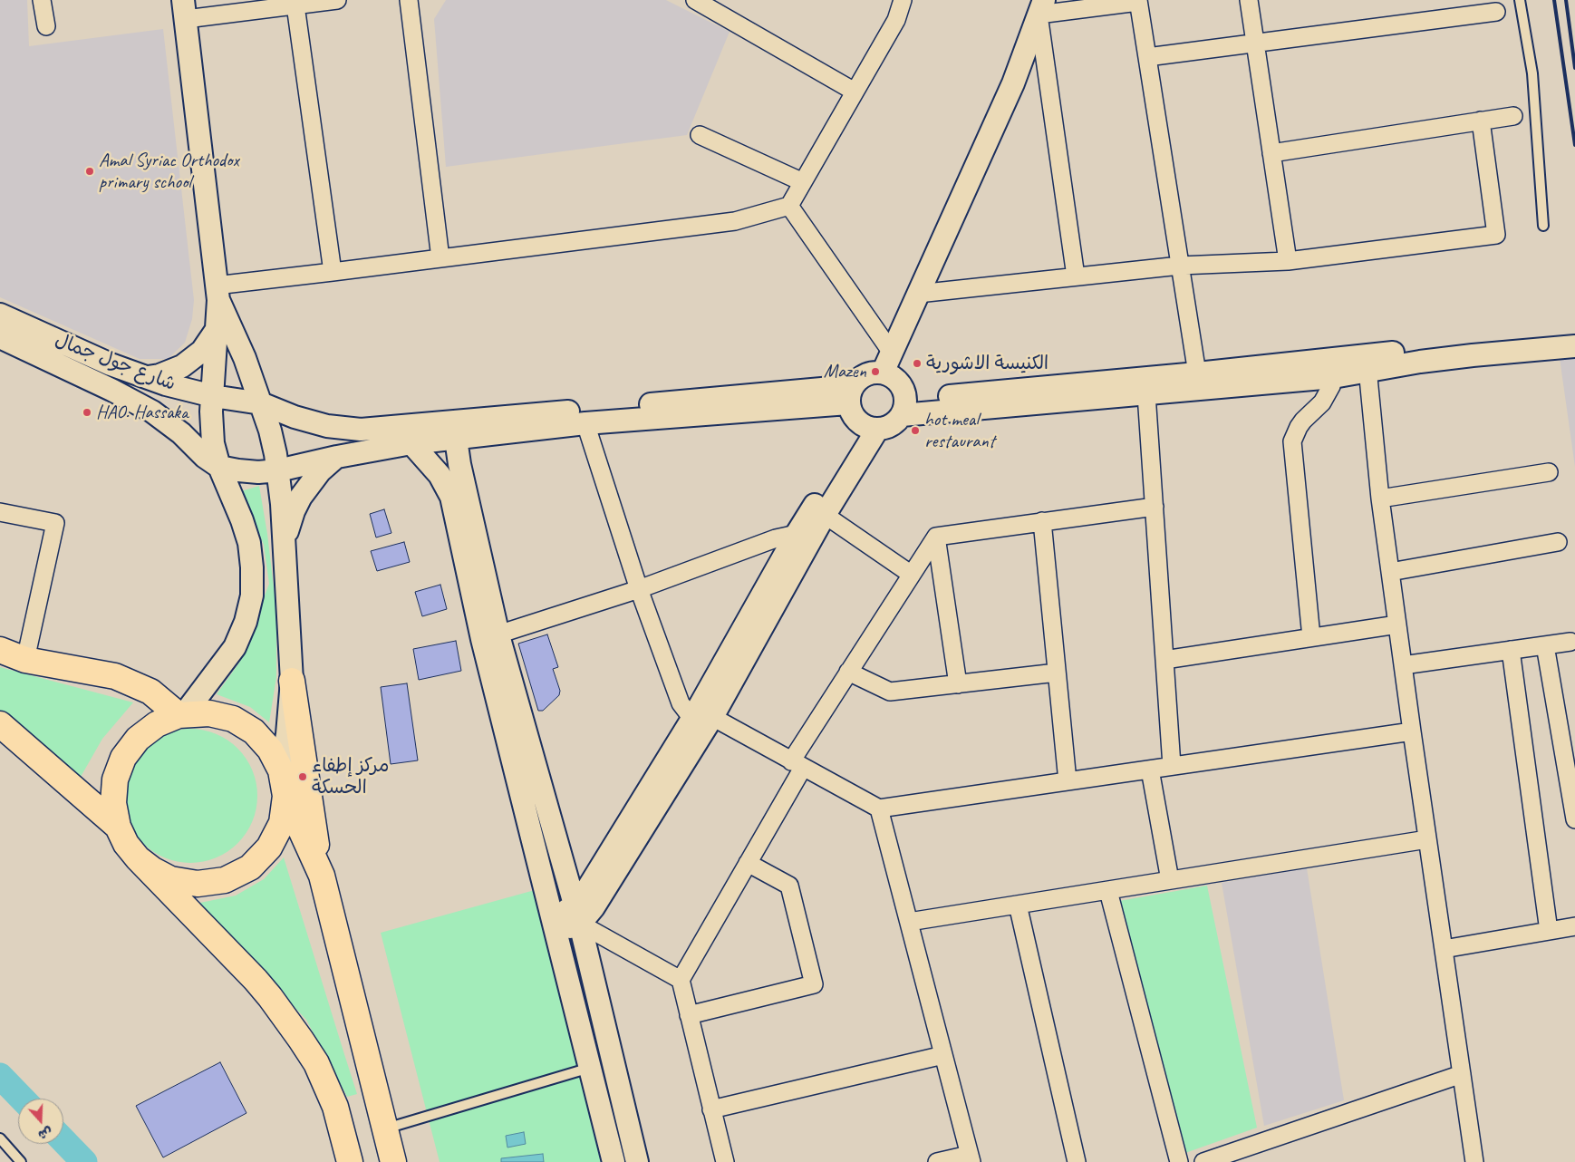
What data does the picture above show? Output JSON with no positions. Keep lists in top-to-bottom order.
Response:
{
  "streets": {
    "street": ["شارع جول جمال"]
  },
  "places": [
    "Amal Syriac Orthodox primary school",
    "الكنيسة الاشورية",
    "Mazen",
    "HAO. Hassaka",
    "hot meal restaurant",
    "مركز إطفاء الحسكة"
  ],
  "north": "bottom"
}
